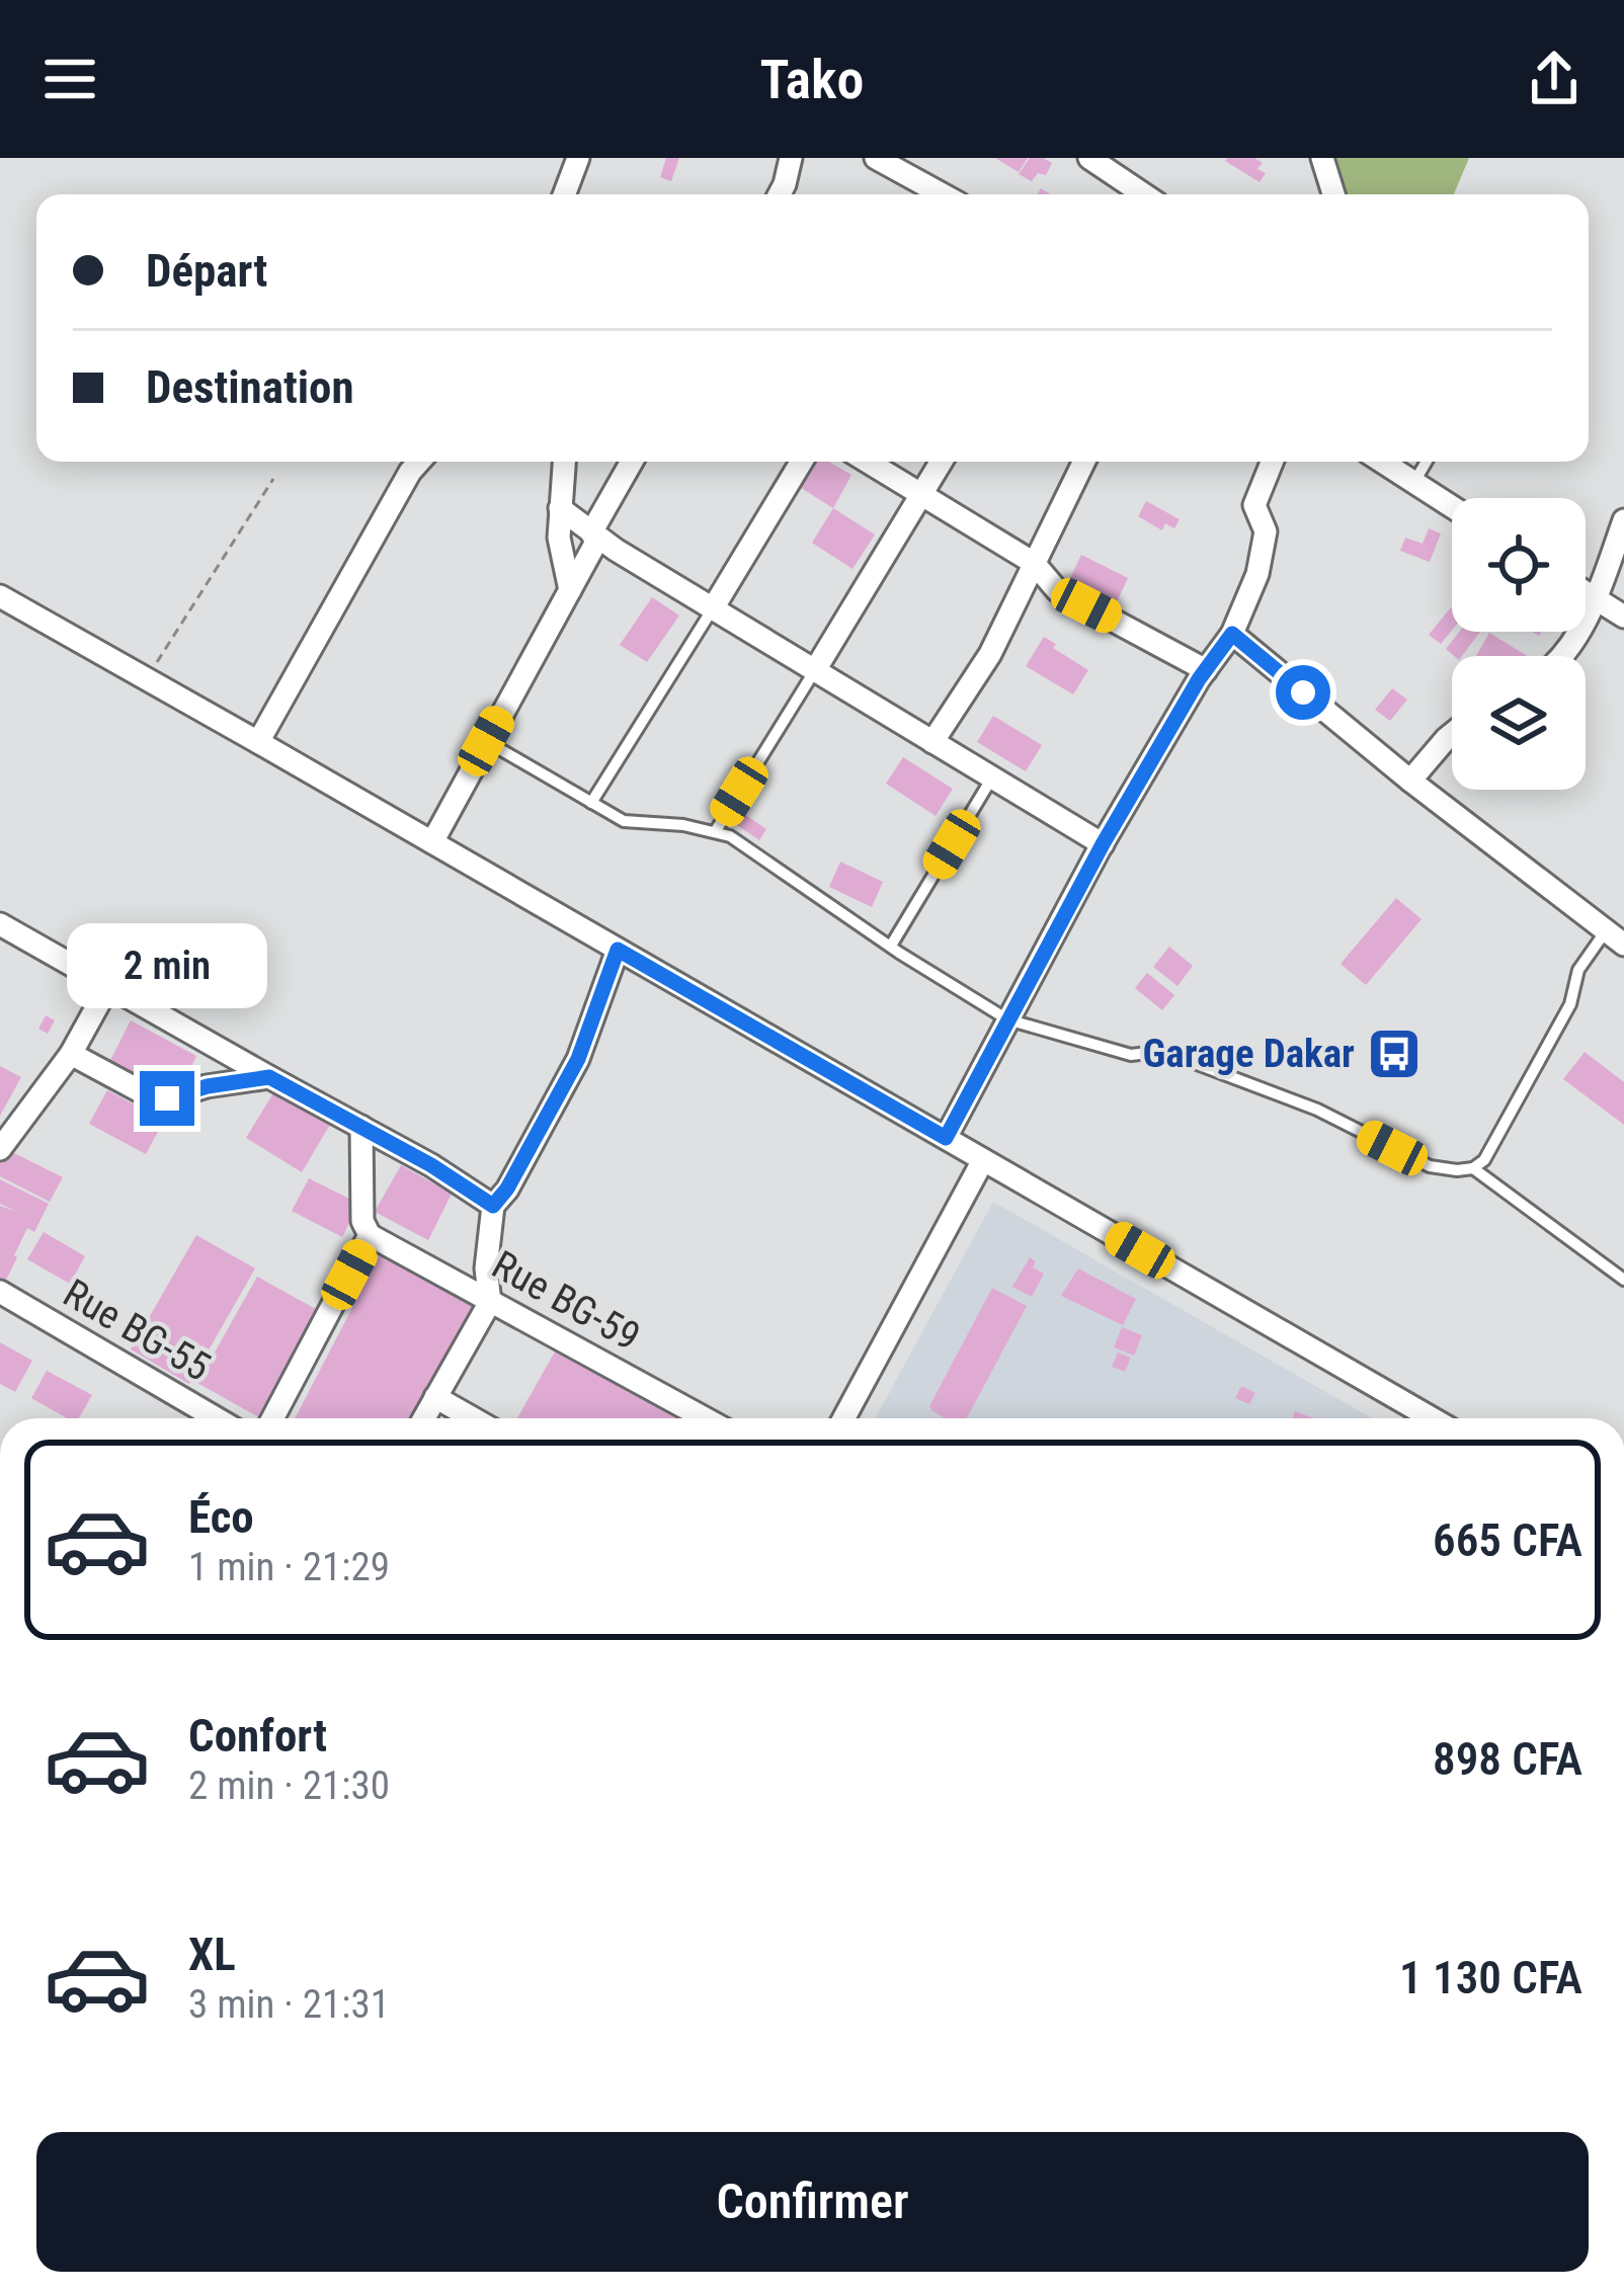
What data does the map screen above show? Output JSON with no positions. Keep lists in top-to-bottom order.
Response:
{
  "streets": {
    "street": ["Rue BG-59", "Rue BG-55"]
  },
  "places": {
    "bus stop": ["Garage Dakar"]
  },
  "page": {
    "header": "Tako",
    "banner": ["Départ", "Destination"],
    "bubble": "2 min",
    "list": [
      {
        "name": "Éco",
        "note": "1 min · 21:29",
        "value": "665 CFA"
      },
      {
        "name": "Confort",
        "note": "2 min · 21:30",
        "value": "898 CFA"
      },
      {
        "name": "XL",
        "note": "3 min · 21:31",
        "value": "1 130 CFA"
      }
    ],
    "buttons": "Confirmer"
  }
}
